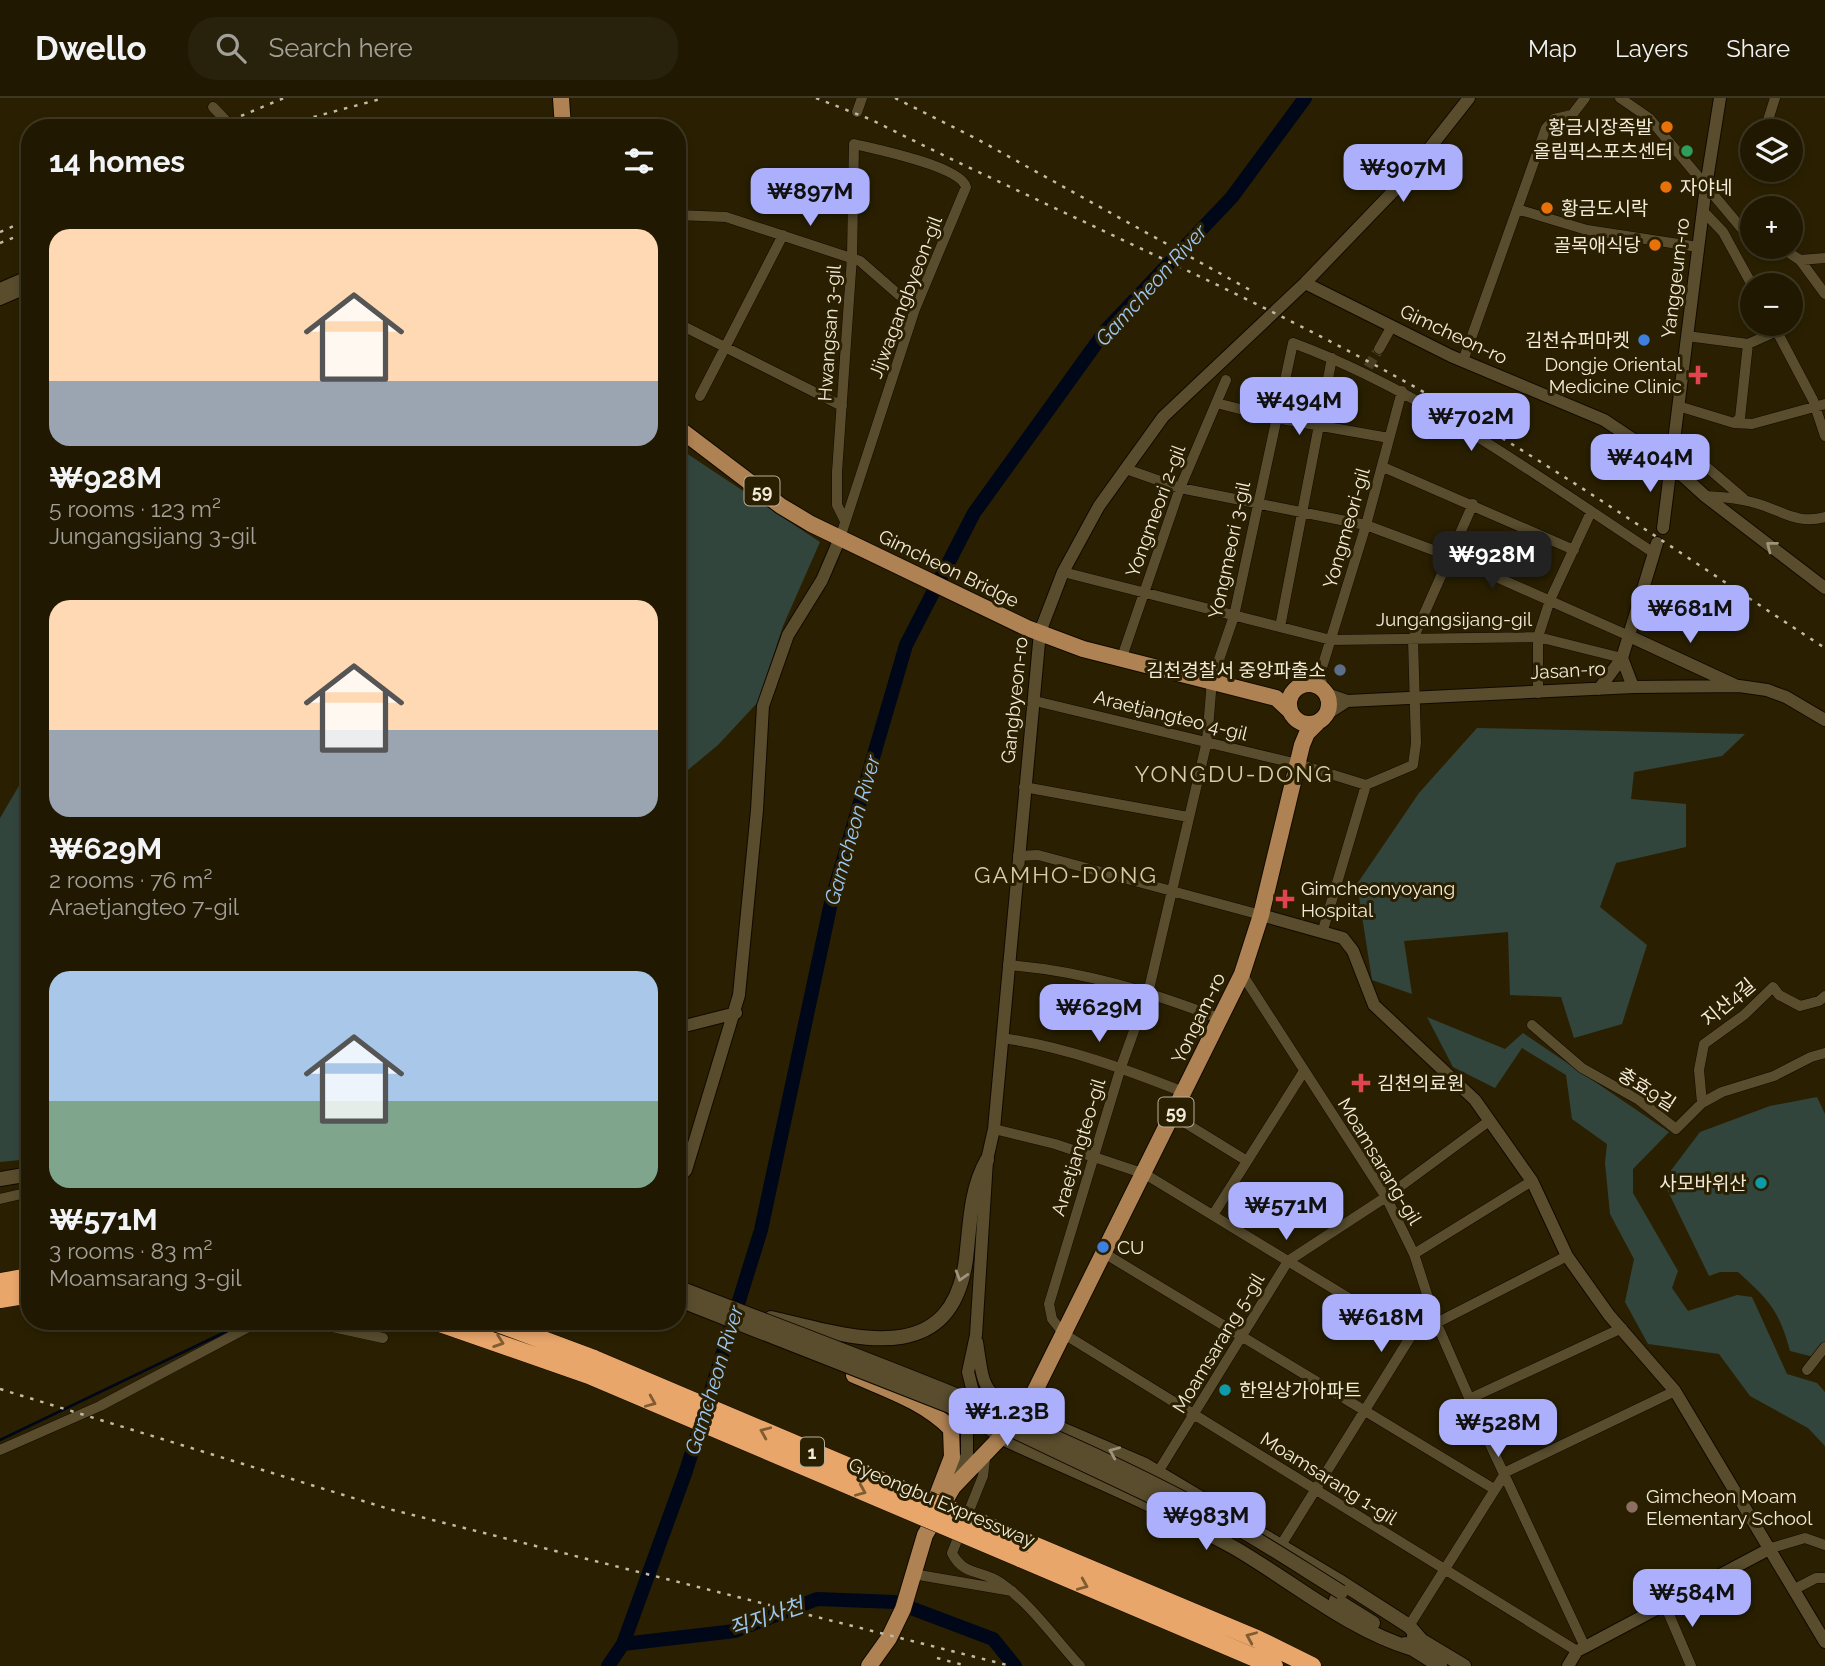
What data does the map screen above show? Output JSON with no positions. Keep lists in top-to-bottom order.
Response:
{
  "streets": {
    "highway": ["1", "Gyeongbu Expressway"],
    "main road": ["59", "Gimcheon Bridge", "Yongam-ro"],
    "street": [
      "Yanggeum-ro",
      "Jijwagangbyeon-gil",
      "Hwangsan 3-gil",
      "Gimcheon-ro",
      "Yongmeori 2-gil",
      "Yongmeori-gil",
      "Yongmeori 3-gil",
      "Jungangsijang-gil",
      "Jasan-ro",
      "Gangbyeon-ro",
      "Araetjangteo 4-gil",
      "지산4길",
      "충효9길",
      "Araetjangteo-gil",
      "Moamsarang-gil",
      "Moamsarang 5-gil",
      "Moamsarang 1-gil"
    ]
  },
  "crossings": [
    ["Yanggeum-ro", "Gimcheon-ro"],
    ["Jijwagangbyeon-gil", "Hwangsan 3-gil"],
    ["Jijwagangbyeon-gil", "59"],
    ["Jijwagangbyeon-gil", "Gimcheon Bridge"],
    ["Gimcheon-ro", "Gangbyeon-ro"],
    ["59", "Yongmeori 2-gil"],
    ["59", "Yongmeori 3-gil"],
    ["59", "Gimcheon Bridge"],
    ["59", "Gangbyeon-ro"],
    ["59", "Yongam-ro"],
    ["59", "Araetjangteo-gil"],
    ["Yongmeori 2-gil", "Jungangsijang-gil"],
    ["Yongmeori-gil", "Jungangsijang-gil"],
    ["Yongmeori 3-gil", "Jungangsijang-gil"],
    ["Yongmeori 3-gil", "Araetjangteo-gil"],
    ["Gimcheon Bridge", "Gangbyeon-ro"],
    ["Jungangsijang-gil", "Gangbyeon-ro"],
    ["Gangbyeon-ro", "Araetjangteo 4-gil"],
    ["Gangbyeon-ro", "Yongam-ro"],
    ["Araetjangteo 4-gil", "Yongam-ro"],
    ["Araetjangteo 4-gil", "Araetjangteo-gil"],
    ["지산4길", "충효9길"],
    ["Yongam-ro", "Araetjangteo-gil"],
    ["Yongam-ro", "Moamsarang-gil"],
    ["Yongam-ro", "Moamsarang 1-gil"],
    ["Araetjangteo-gil", "Moamsarang 1-gil"],
    ["Moamsarang-gil", "Moamsarang 5-gil"],
    ["Moamsarang-gil", "Moamsarang 1-gil"],
    ["Moamsarang 5-gil", "Moamsarang 1-gil"]
  ],
  "districts": ["YONGDU-DONG", "GAMHO-DONG"],
  "water": ["Gamcheon River", "직지사천"],
  "places": {
    "other": [
      "황금시장족발",
      "올림픽스포츠센터",
      "자야네",
      "황금도시락",
      "골목애식당",
      "김천슈퍼마켓",
      "김천경찰서 중앙파출소",
      "사모바위산",
      "CU",
      "한일상가아파트",
      "Gimcheon Moam Elementary School"
    ],
    "health": ["Dongje Oriental Medicine Clinic", "Gimcheonyoyang Hospital", "김천의료원"]
  },
  "page": {
    "header": "Dwello",
    "search": "Search here",
    "nav": ["Map", "Layers", "Share"],
    "map_buttons": ["+", "−"],
    "heading": "14 homes",
    "price": [
      "₩907M",
      "₩897M",
      "₩494M",
      "₩702M",
      "₩404M",
      "₩928M",
      "₩681M",
      "₩629M",
      "₩571M",
      "₩618M",
      "₩1.23B",
      "₩528M",
      "₩983M",
      "₩584M"
    ],
    "list": [
      {
        "name": "₩928M",
        "note": "5 rooms · 123 m² · Jungangsijang 3-gil"
      },
      {
        "name": "₩629M",
        "note": "2 rooms · 76 m² · Araetjangteo 7-gil"
      },
      {
        "name": "₩571M",
        "note": "3 rooms · 83 m² · Moamsarang 3-gil"
      }
    ]
  }
}
